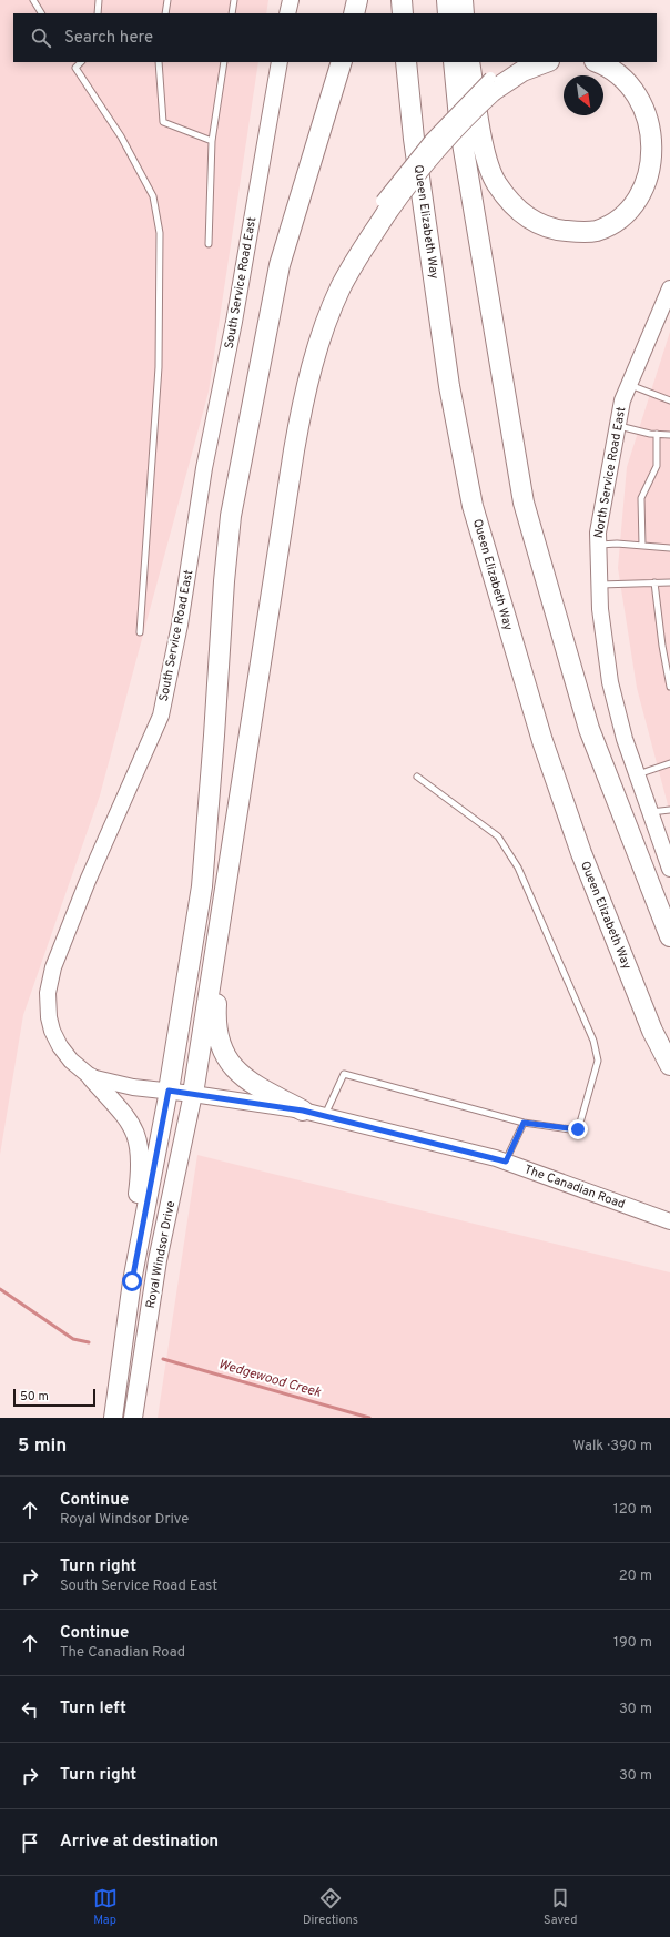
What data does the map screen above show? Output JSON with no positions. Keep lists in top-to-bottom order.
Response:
{
  "streets": {
    "highway": ["Queen Elizabeth Way"],
    "main road": ["Royal Windsor Drive"],
    "street": ["South Service Road East", "North Service Road East", "The Canadian Road"]
  },
  "crossings": [
    ["South Service Road East", "The Canadian Road"],
    ["South Service Road East", "Royal Windsor Drive"],
    ["The Canadian Road", "Royal Windsor Drive"]
  ],
  "water": ["Wedgewood Creek"],
  "scale_bar": "50 m",
  "north": "bottom right",
  "page": {
    "search": "Search here",
    "scale": "50 m",
    "heading": ["5 min", "Walk · 390 m"],
    "list": [
      ["Continue", "Royal Windsor Drive", "120 m"],
      ["Turn right", "South Service Road East", "20 m"],
      ["Continue", "The Canadian Road", "190 m"],
      ["Turn left", "30 m"],
      ["Turn right", "30 m"],
      "Arrive at destination"
    ],
    "nav": ["Map", "Directions", "Saved"]
  }
}
